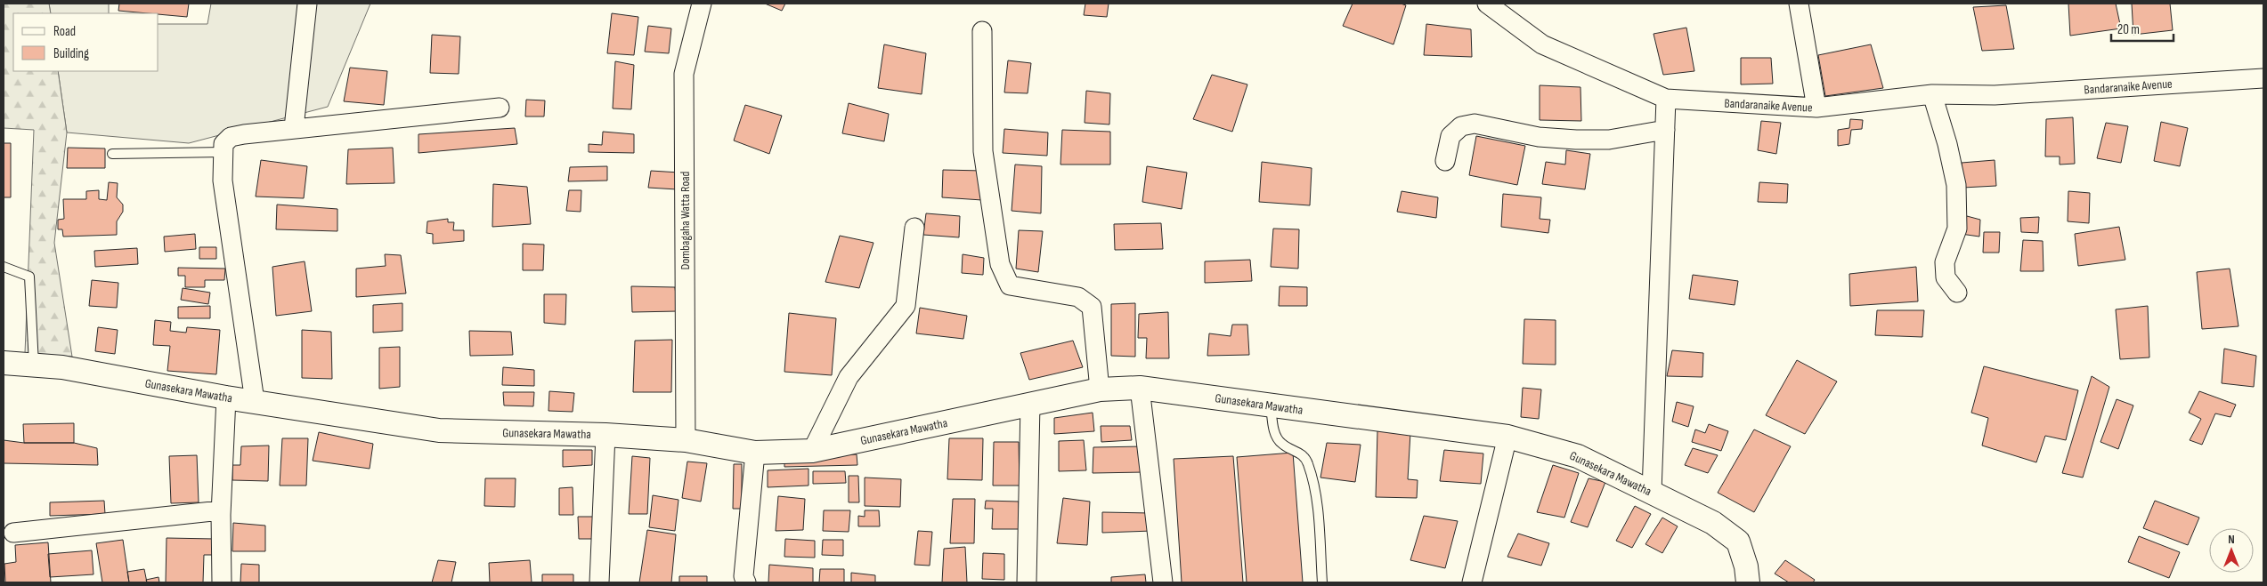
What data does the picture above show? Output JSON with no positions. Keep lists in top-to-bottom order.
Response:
{
  "streets": {
    "street": ["Bandaranaike Avenue", "Dombagaha Watta Road", "Gunasekara Mawatha"]
  },
  "crossings": [
    ["Dombagaha Watta Road", "Gunasekara Mawatha"]
  ],
  "legend": ["Road", "Building"],
  "scale_bar": "20 m",
  "north": "top"
}
